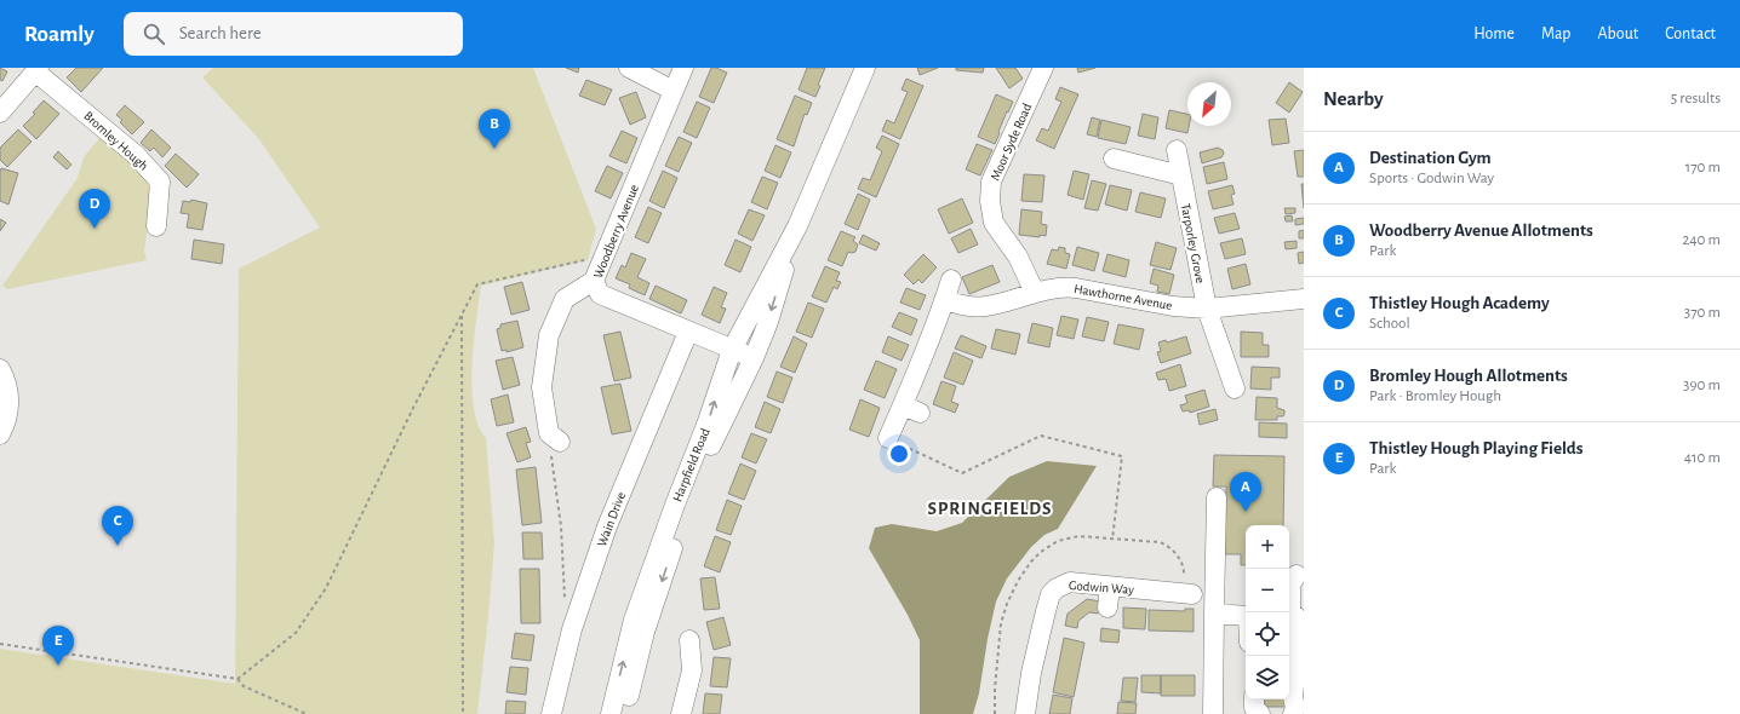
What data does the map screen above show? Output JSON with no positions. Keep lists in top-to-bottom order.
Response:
{
  "streets": {
    "street": [
      "Bromley Hough",
      "Moor Syde Road",
      "Woodberry Avenue",
      "Tarporley Grove",
      "Hawthorne Avenue",
      "Harpfield Road",
      "Wain Drive",
      "Godwin Way"
    ]
  },
  "crossings": [
    ["Moor Syde Road", "Hawthorne Avenue"],
    ["Woodberry Avenue", "Harpfield Road"],
    ["Woodberry Avenue", "Wain Drive"],
    ["Tarporley Grove", "Hawthorne Avenue"]
  ],
  "districts": ["SPRINGFIELDS"],
  "north": "bottom left",
  "page": {
    "header": "Roamly",
    "search": "Search here",
    "nav": [
      "Home",
      "Map",
      "About",
      "Contact"
    ],
    "heading": ["Nearby", "5 results"],
    "pins": [
      "B",
      "D",
      "A",
      "C",
      "E"
    ],
    "list": [
      {
        "mark": "A",
        "name": "Destination Gym",
        "note": "Sports · Godwin Way",
        "value": "170 m"
      },
      {
        "mark": "B",
        "name": "Woodberry Avenue Allotments",
        "note": "Park",
        "value": "240 m"
      },
      {
        "mark": "C",
        "name": "Thistley Hough Academy",
        "note": "School",
        "value": "370 m"
      },
      {
        "mark": "D",
        "name": "Bromley Hough Allotments",
        "note": "Park · Bromley Hough",
        "value": "390 m"
      },
      {
        "mark": "E",
        "name": "Thistley Hough Playing Fields",
        "note": "Park",
        "value": "410 m"
      }
    ],
    "map_buttons": ["+", "−"]
  }
}
